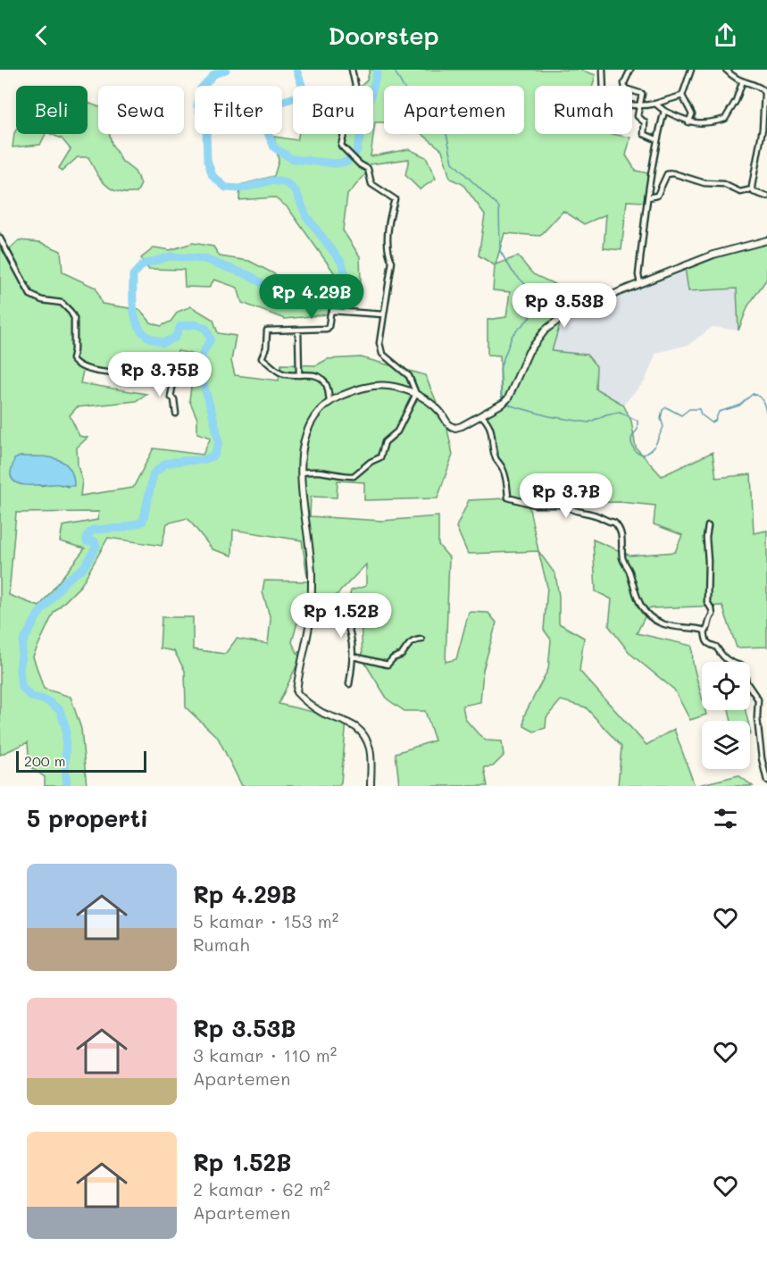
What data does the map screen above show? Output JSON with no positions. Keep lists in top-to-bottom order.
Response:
{
  "scale_bar": "200 m",
  "page": {
    "header": "Doorstep",
    "chip": [
      "Beli",
      "Sewa",
      "Filter",
      "Baru",
      "Apartemen",
      "Rumah"
    ],
    "price": [
      "Rp 4.29B",
      "Rp 3.53B",
      "Rp 3.75B",
      "Rp 3.7B",
      "Rp 1.52B"
    ],
    "scale": "200 m",
    "heading": "5 properti",
    "list": [
      {
        "name": "Rp 4.29B",
        "note": "5 kamar · 153 m² · Rumah"
      },
      {
        "name": "Rp 3.53B",
        "note": "3 kamar · 110 m² · Apartemen"
      },
      {
        "name": "Rp 1.52B",
        "note": "2 kamar · 62 m² · Apartemen"
      }
    ]
  }
}
